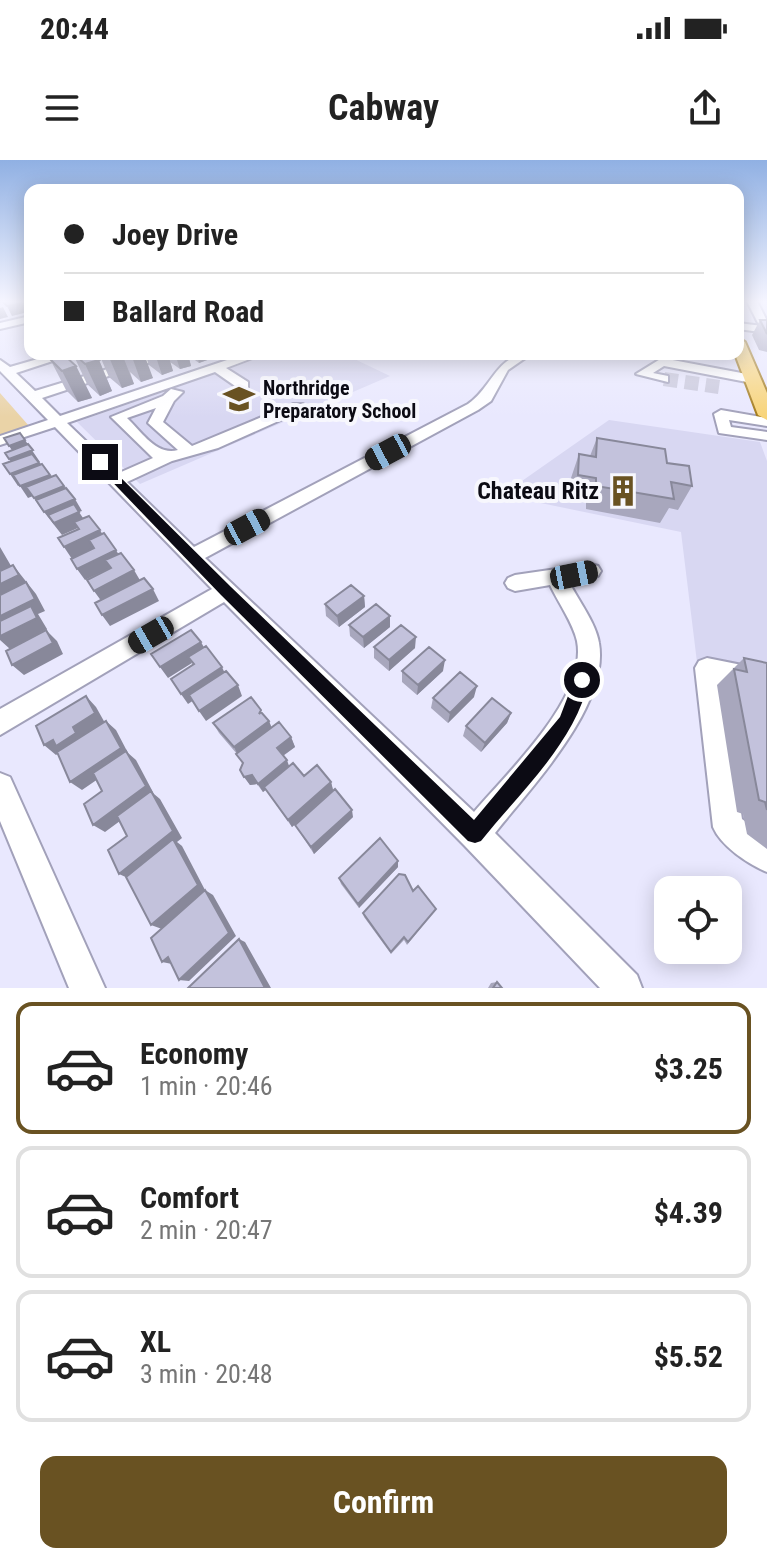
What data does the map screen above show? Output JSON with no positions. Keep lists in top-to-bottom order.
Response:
{
  "places": {
    "school or university": ["Northridge Preparatory School"],
    "building": ["Chateau Ritz"]
  },
  "page": {
    "status": "20:44",
    "header": "Cabway",
    "banner": ["Joey Drive", "Ballard Road"],
    "list": [
      {
        "name": "Economy",
        "note": "1 min · 20:46",
        "value": "$3.25"
      },
      {
        "name": "Comfort",
        "note": "2 min · 20:47",
        "value": "$4.39"
      },
      {
        "name": "XL",
        "note": "3 min · 20:48",
        "value": "$5.52"
      }
    ],
    "buttons": "Confirm"
  }
}
